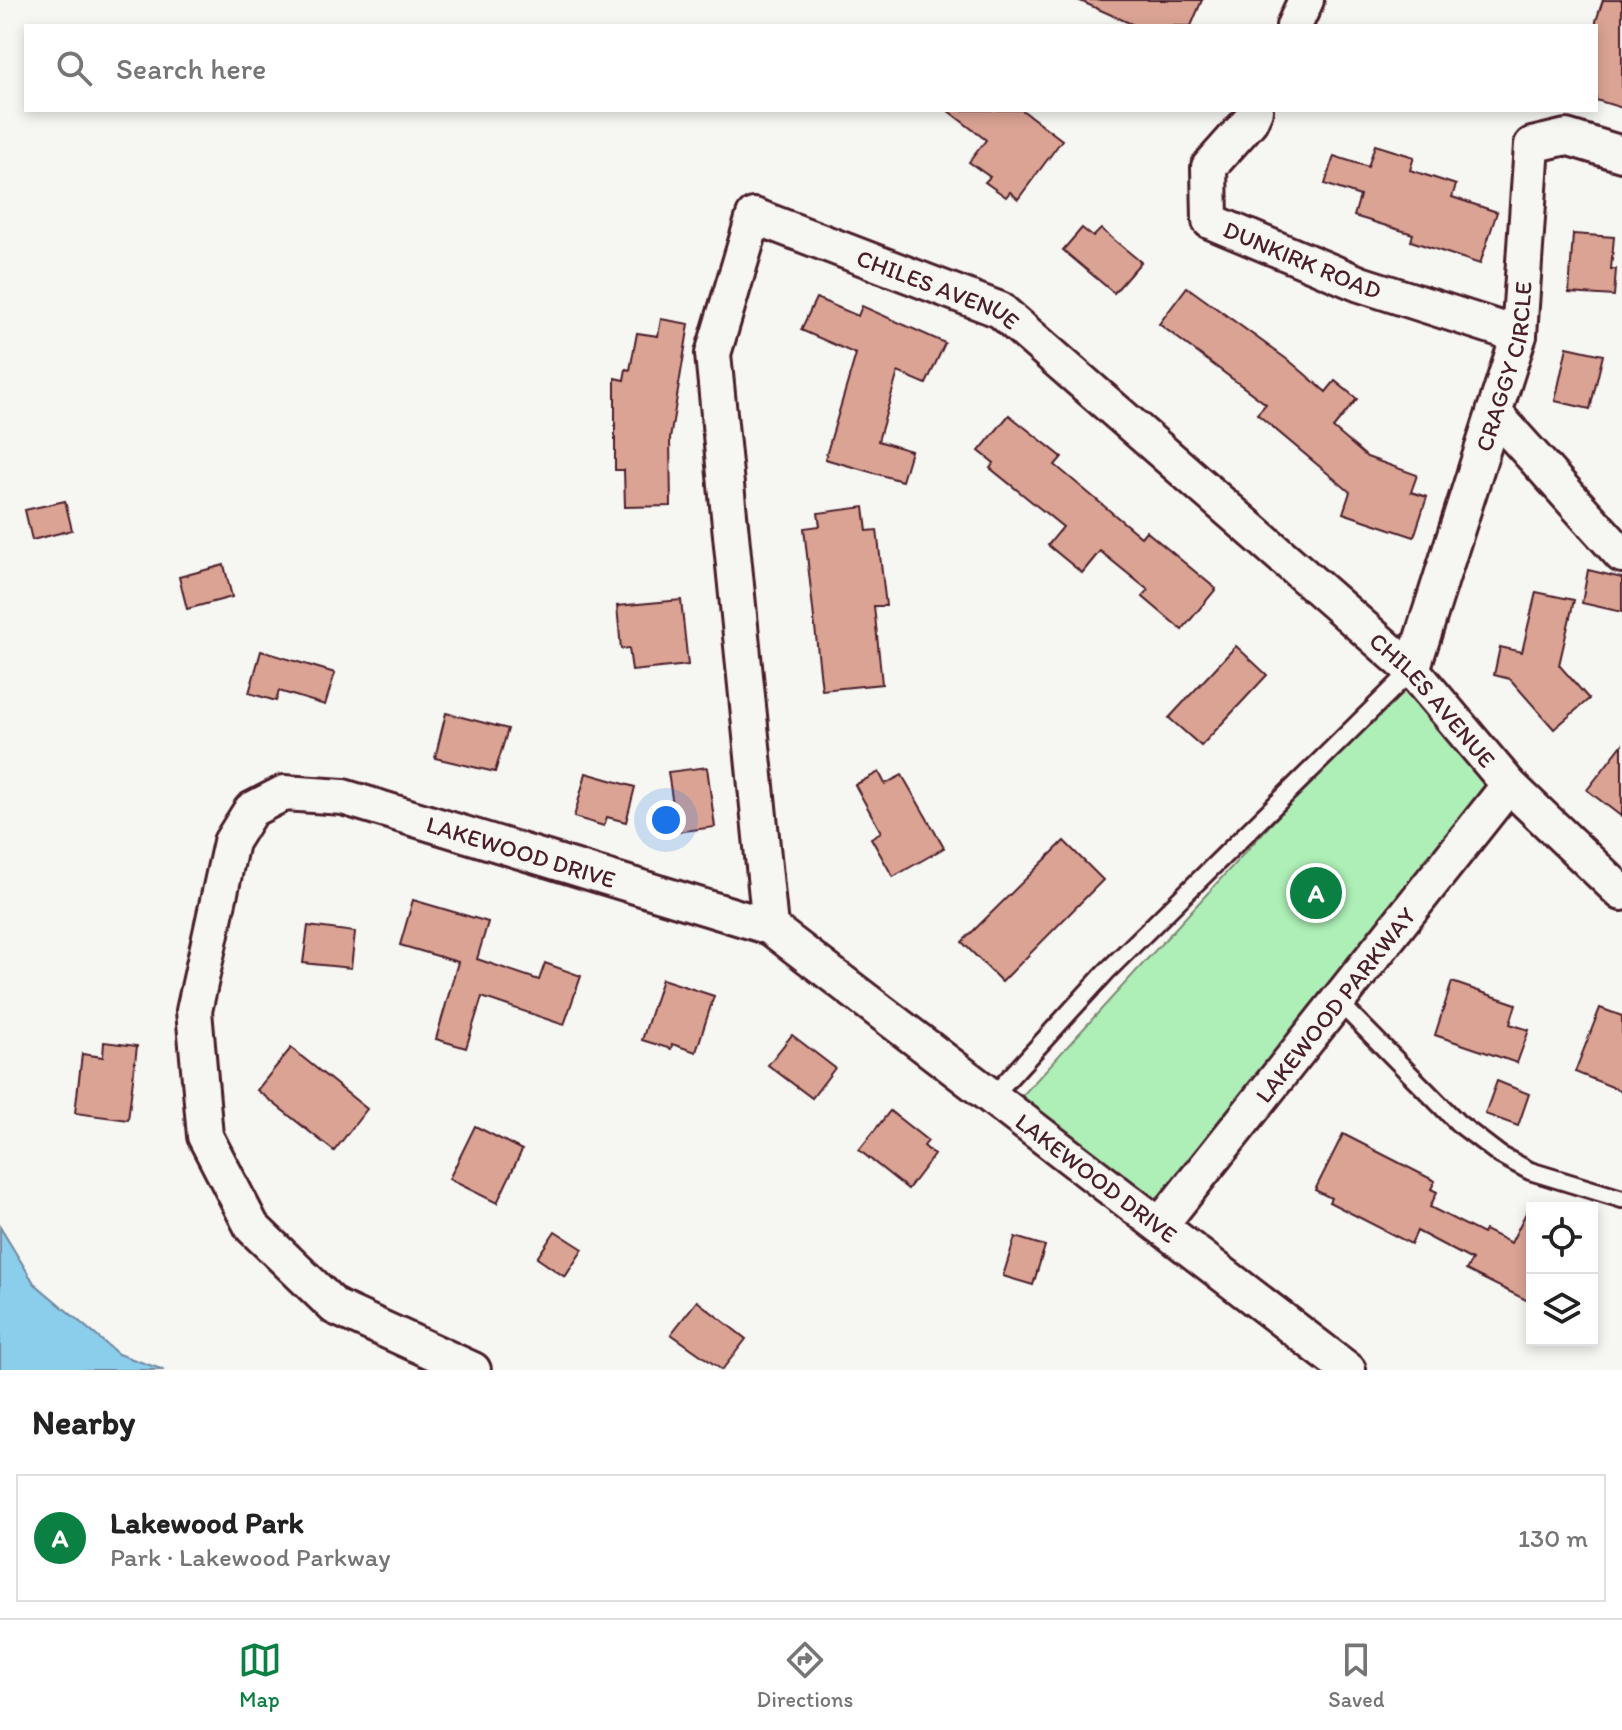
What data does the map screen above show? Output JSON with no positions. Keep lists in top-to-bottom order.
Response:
{
  "streets": {
    "street": [
      "DUNKIRK ROAD",
      "CHILES AVENUE",
      "CRAGGY CIRCLE",
      "LAKEWOOD DRIVE",
      "LAKEWOOD PARKWAY"
    ]
  },
  "crossings": [
    ["DUNKIRK ROAD", "CRAGGY CIRCLE"],
    ["CHILES AVENUE", "CRAGGY CIRCLE"],
    ["CHILES AVENUE", "LAKEWOOD DRIVE"],
    ["CHILES AVENUE", "LAKEWOOD PARKWAY"],
    ["LAKEWOOD DRIVE", "LAKEWOOD PARKWAY"]
  ],
  "page": {
    "search": "Search here",
    "pins": "A",
    "heading": "Nearby",
    "list": [
      {
        "mark": "A",
        "name": "Lakewood Park",
        "note": "Park · Lakewood Parkway",
        "value": "130 m"
      }
    ],
    "nav": ["Map", "Directions", "Saved"]
  }
}
